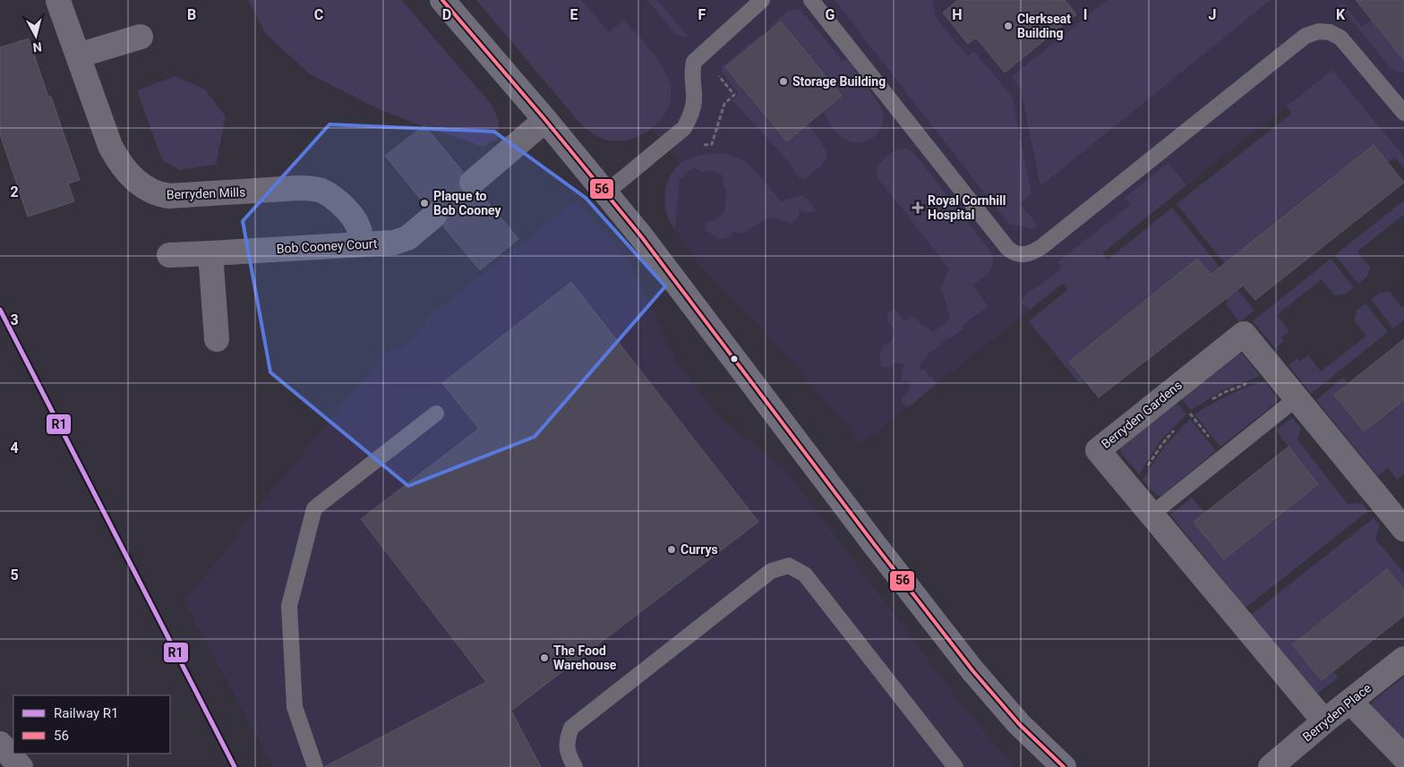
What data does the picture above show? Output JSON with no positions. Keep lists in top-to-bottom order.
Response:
{
  "streets": {
    "street": [
      "Berryden Mills",
      "Bob Cooney Court",
      "Berryden Gardens",
      "Berryden Place"
    ]
  },
  "crossings": [
    ["Berryden Mills", "Bob Cooney Court"],
    ["Berryden Gardens", "Berryden Place"]
  ],
  "places": {
    "other": [
      "Clerkseat Building",
      "Storage Building",
      "Plaque to Bob Cooney",
      "Currys",
      "The Food Warehouse"
    ],
    "health": ["Royal Cornhill Hospital"]
  },
  "lines": ["transit line 56", "rail line R1"],
  "legend": ["Railway R1", "56"],
  "north": "bottom",
  "grid": {
    "columns": [
      "B",
      "C",
      "D",
      "E",
      "F",
      "G",
      "H",
      "I",
      "J",
      "K"
    ],
    "rows": [
      "2",
      "3",
      "4",
      "5"
    ]
  }
}
